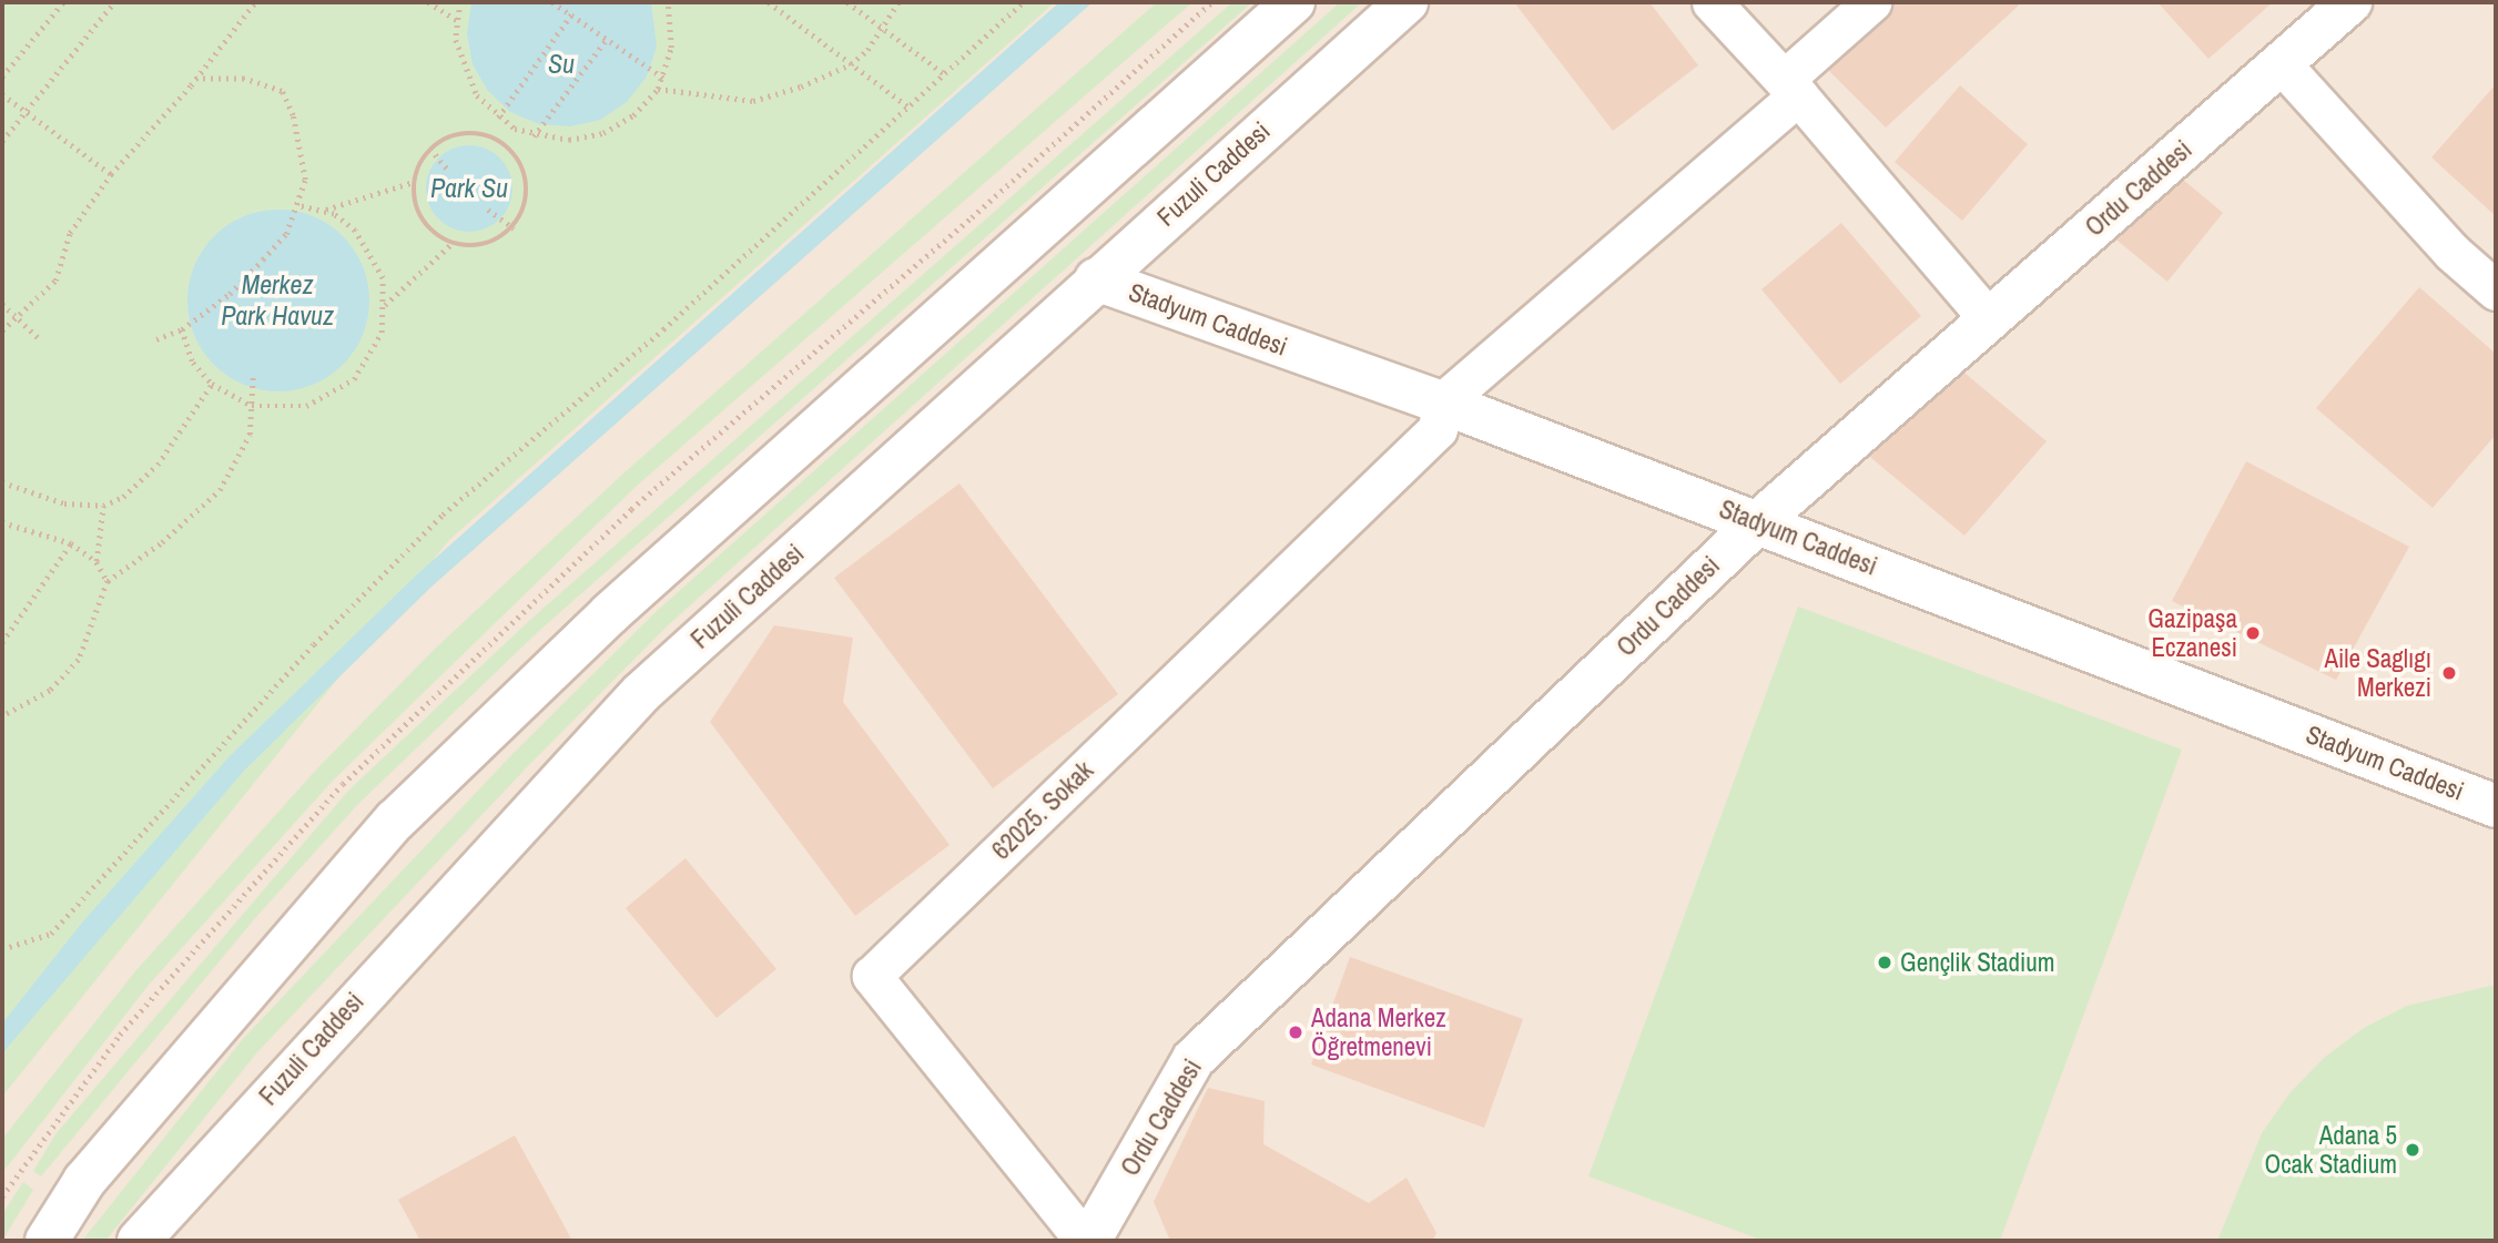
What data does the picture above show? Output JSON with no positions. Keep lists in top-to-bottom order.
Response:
{
  "streets": {
    "main road": ["Fuzuli Caddesi", "Ordu Caddesi", "Stadyum Caddesi"],
    "street": ["62025. Sokak"]
  },
  "crossings": [
    ["Fuzuli Caddesi", "Stadyum Caddesi"],
    ["Ordu Caddesi", "Stadyum Caddesi"],
    ["Ordu Caddesi", "62025. Sokak"],
    ["Stadyum Caddesi", "62025. Sokak"]
  ],
  "water": ["Su", "Park Su", "Merkez Park Havuz"],
  "places": [
    "Gazipaşa Eczanesi",
    "Aile Saglıgı Merkezi",
    "Gençlik Stadium",
    "Adana Merkez Öğretmenevi",
    "Adana 5 Ocak Stadium"
  ]
}
